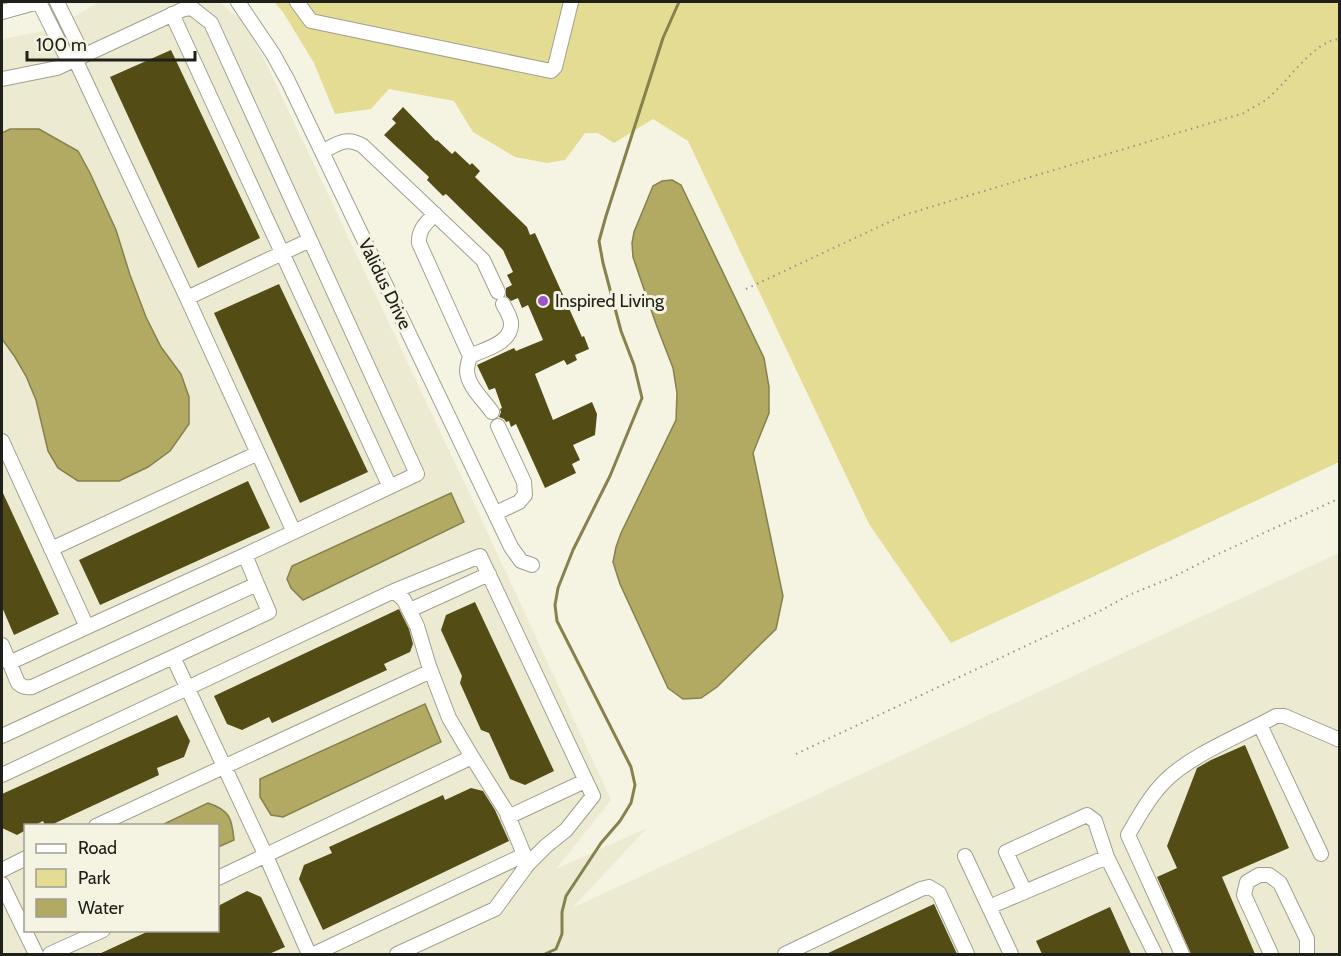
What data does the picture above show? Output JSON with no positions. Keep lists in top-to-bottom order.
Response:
{
  "streets": {
    "street": ["Validus Drive"]
  },
  "places": ["Inspired Living"],
  "legend": ["Road", "Park", "Water"],
  "scale_bar": "100 m"
}
